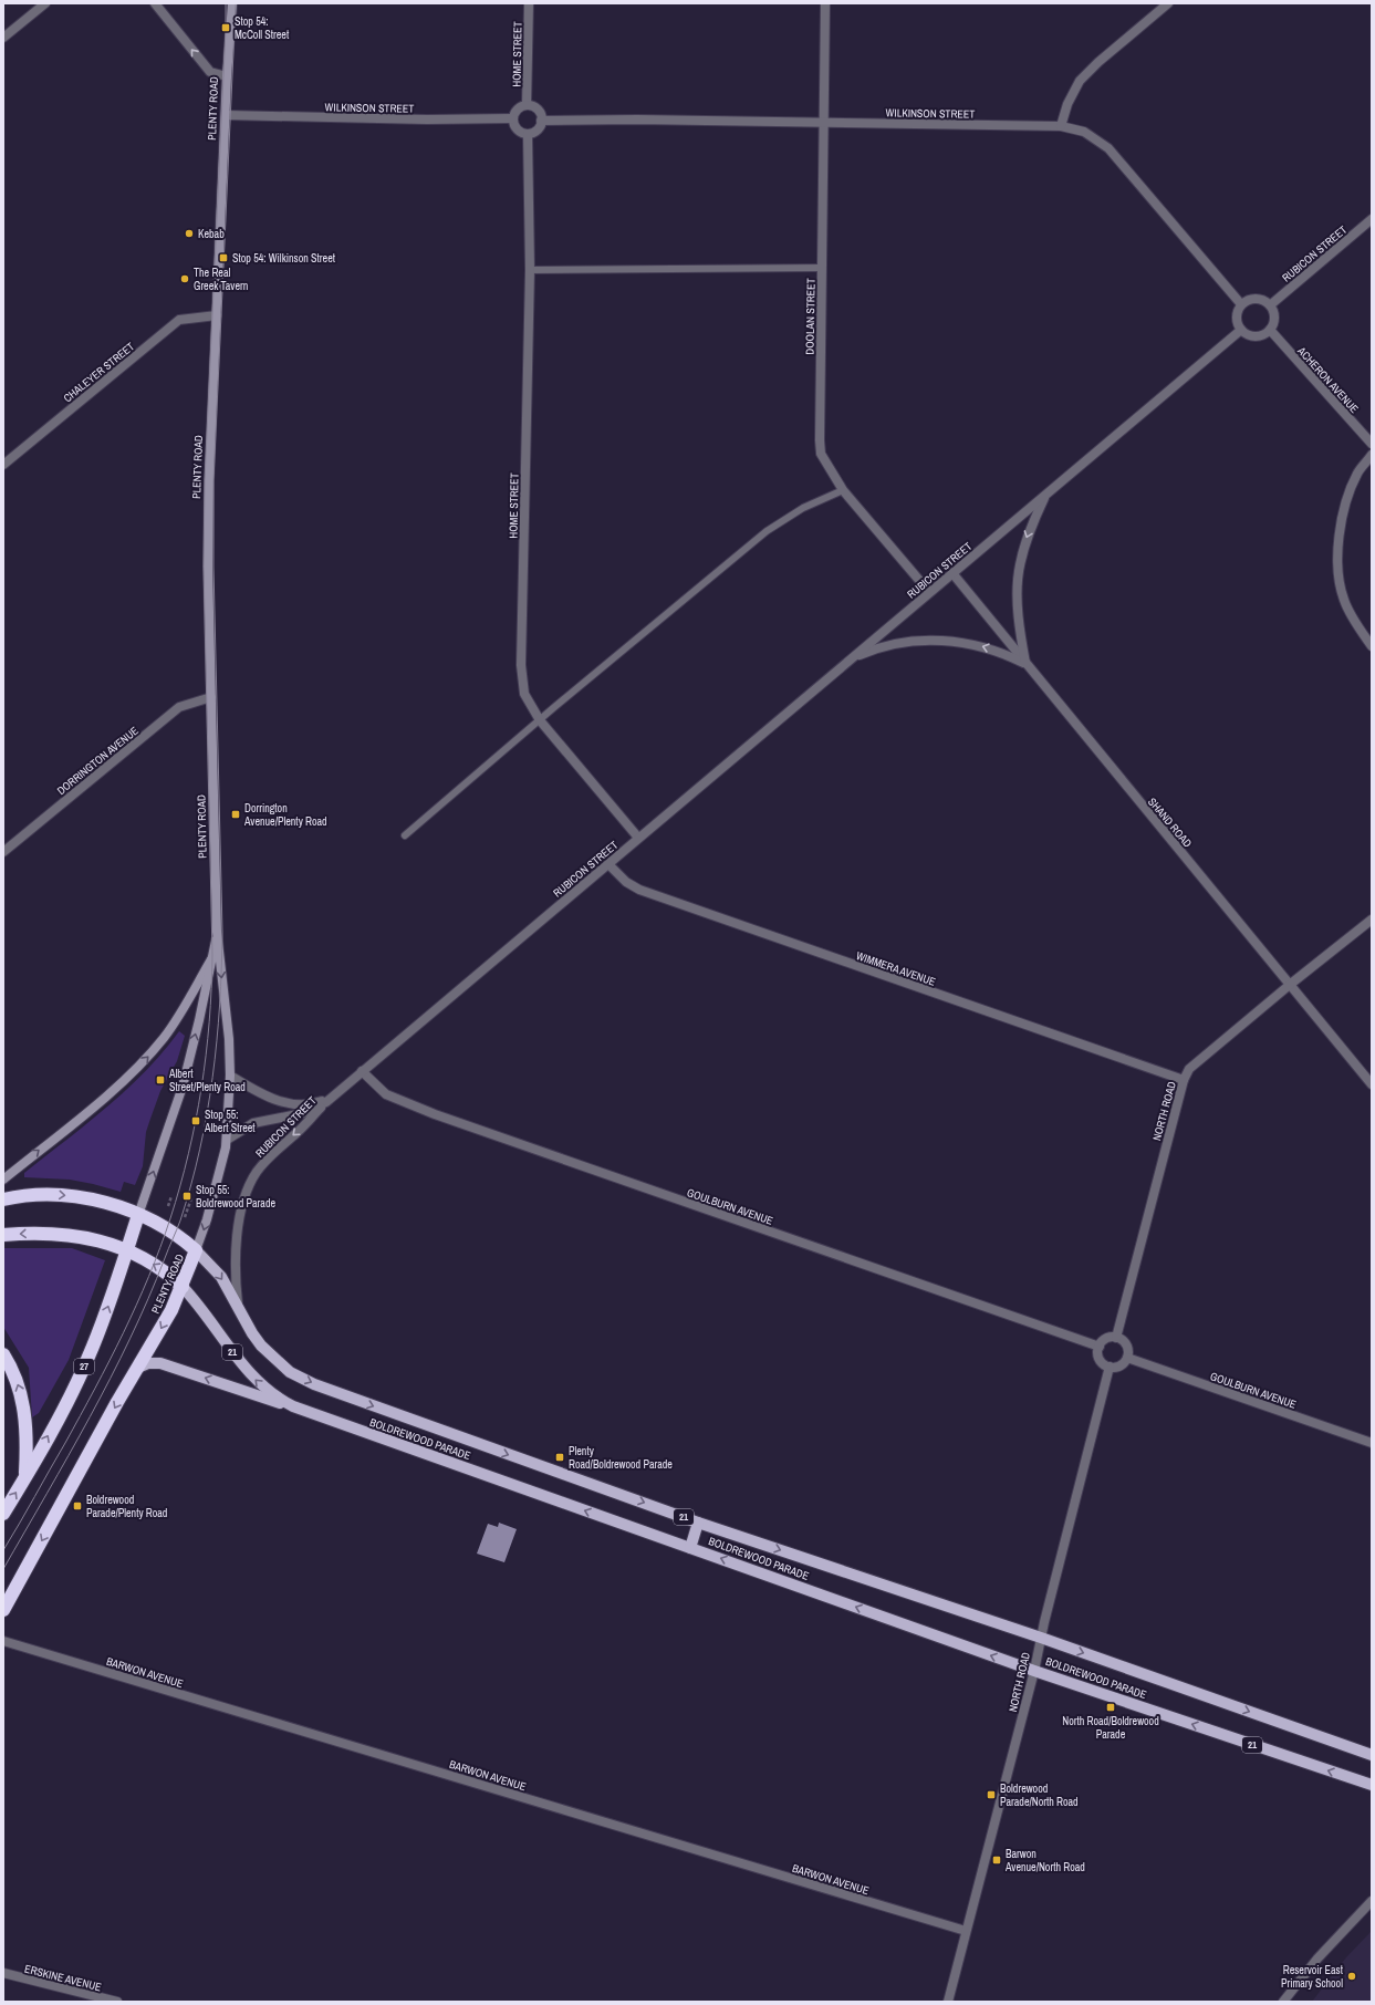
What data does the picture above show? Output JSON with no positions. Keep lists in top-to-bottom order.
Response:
{
  "streets": {
    "highway": ["PLENTY ROAD", "21", "27"],
    "main road": ["BOLDREWOOD PARADE"],
    "street": [
      "HOME STREET",
      "WILKINSON STREET",
      "RUBICON STREET",
      "DOOLAN STREET",
      "CHALEYER STREET",
      "ACHERON AVENUE",
      "DORRINGTON AVENUE",
      "SHAND ROAD",
      "WIMMERA AVENUE",
      "NORTH ROAD",
      "GOULBURN AVENUE",
      "BARWON AVENUE",
      "ERSKINE AVENUE"
    ]
  },
  "crossings": [
    ["HOME STREET", "WILKINSON STREET"],
    ["HOME STREET", "RUBICON STREET"],
    ["WILKINSON STREET", "PLENTY ROAD"],
    ["WILKINSON STREET", "RUBICON STREET"],
    ["WILKINSON STREET", "DOOLAN STREET"],
    ["WILKINSON STREET", "ACHERON AVENUE"],
    ["PLENTY ROAD", "RUBICON STREET"],
    ["PLENTY ROAD", "CHALEYER STREET"],
    ["PLENTY ROAD", "DORRINGTON AVENUE"],
    ["PLENTY ROAD", "21"],
    ["PLENTY ROAD", "BOLDREWOOD PARADE"],
    ["RUBICON STREET", "DOOLAN STREET"],
    ["RUBICON STREET", "ACHERON AVENUE"],
    ["RUBICON STREET", "SHAND ROAD"],
    ["RUBICON STREET", "WIMMERA AVENUE"],
    ["RUBICON STREET", "GOULBURN AVENUE"],
    ["RUBICON STREET", "BOLDREWOOD PARADE"],
    ["SHAND ROAD", "NORTH ROAD"],
    ["WIMMERA AVENUE", "NORTH ROAD"],
    ["NORTH ROAD", "GOULBURN AVENUE"],
    ["NORTH ROAD", "BOLDREWOOD PARADE"],
    ["NORTH ROAD", "BARWON AVENUE"],
    ["21", "BOLDREWOOD PARADE"]
  ],
  "places": {
    "transit": [
      "Stop 54: McColl Street",
      "Stop 54: Wilkinson Street",
      "Dorrington Avenue/Plenty Road",
      "Albert Street/Plenty Road",
      "Stop 55: Albert Street",
      "Stop 55: Boldrewood Parade",
      "Plenty Road/Boldrewood Parade",
      "Boldrewood Parade/Plenty Road",
      "North Road/Boldrewood Parade",
      "Boldrewood Parade/North Road",
      "Barwon Avenue/North Road"
    ],
    "other": ["Kebab", "The Real Greek Tavern", "Reservoir East Primary School"]
  }
}
